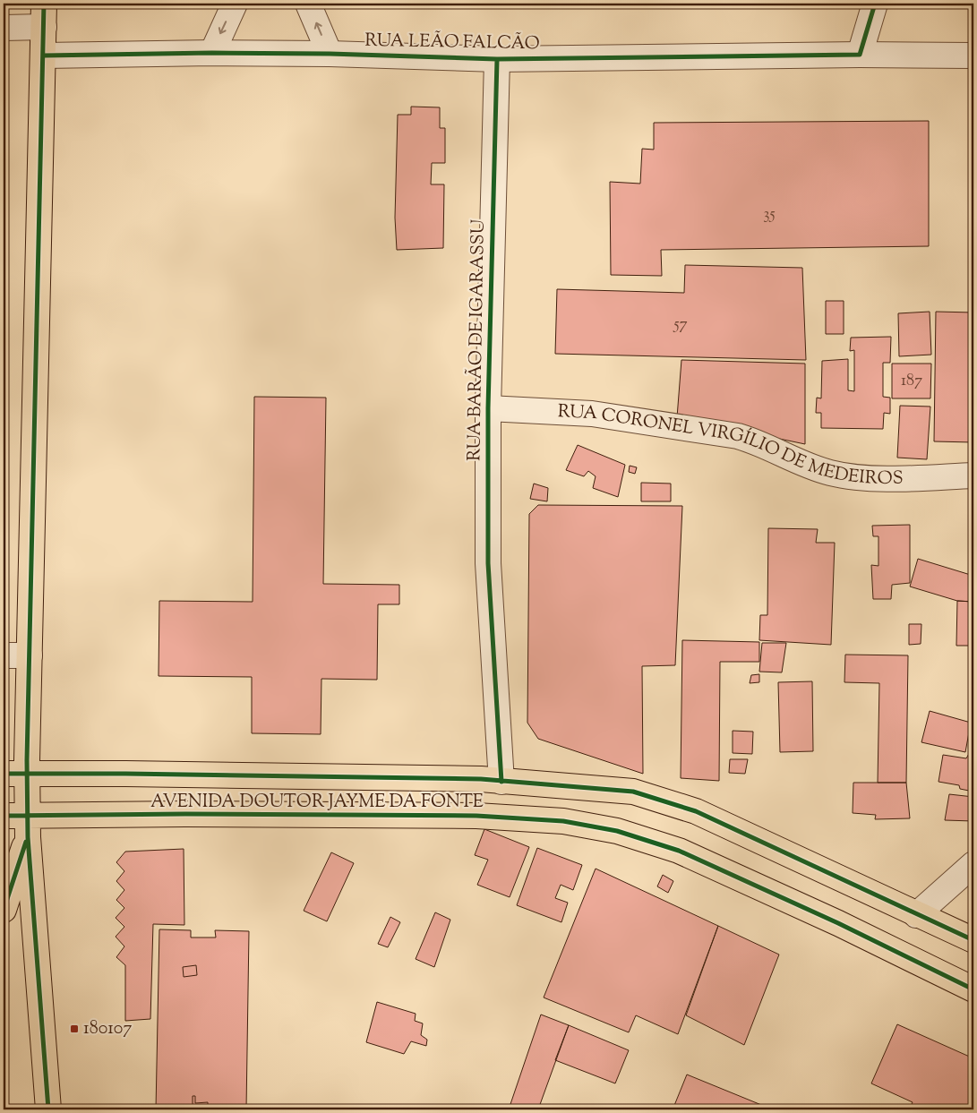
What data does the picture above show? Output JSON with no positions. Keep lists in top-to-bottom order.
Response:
{
  "streets": {
    "main road": ["AVENIDA DOUTOR JAYME DA FONTE"],
    "street": ["RUA LEÃO FALCÃO", "RUA BARÃO DE IGARASSU", "RUA CORONEL VIRGÍLIO DE MEDEIROS"]
  },
  "crossings": [
    ["RUA LEÃO FALCÃO", "RUA BARÃO DE IGARASSU"],
    ["RUA BARÃO DE IGARASSU", "RUA CORONEL VIRGÍLIO DE MEDEIROS"],
    ["RUA BARÃO DE IGARASSU", "AVENIDA DOUTOR JAYME DA FONTE"]
  ],
  "places": {
    "transit": ["180107"]
  },
  "house_numbers": ["35", "57", "187"]
}
